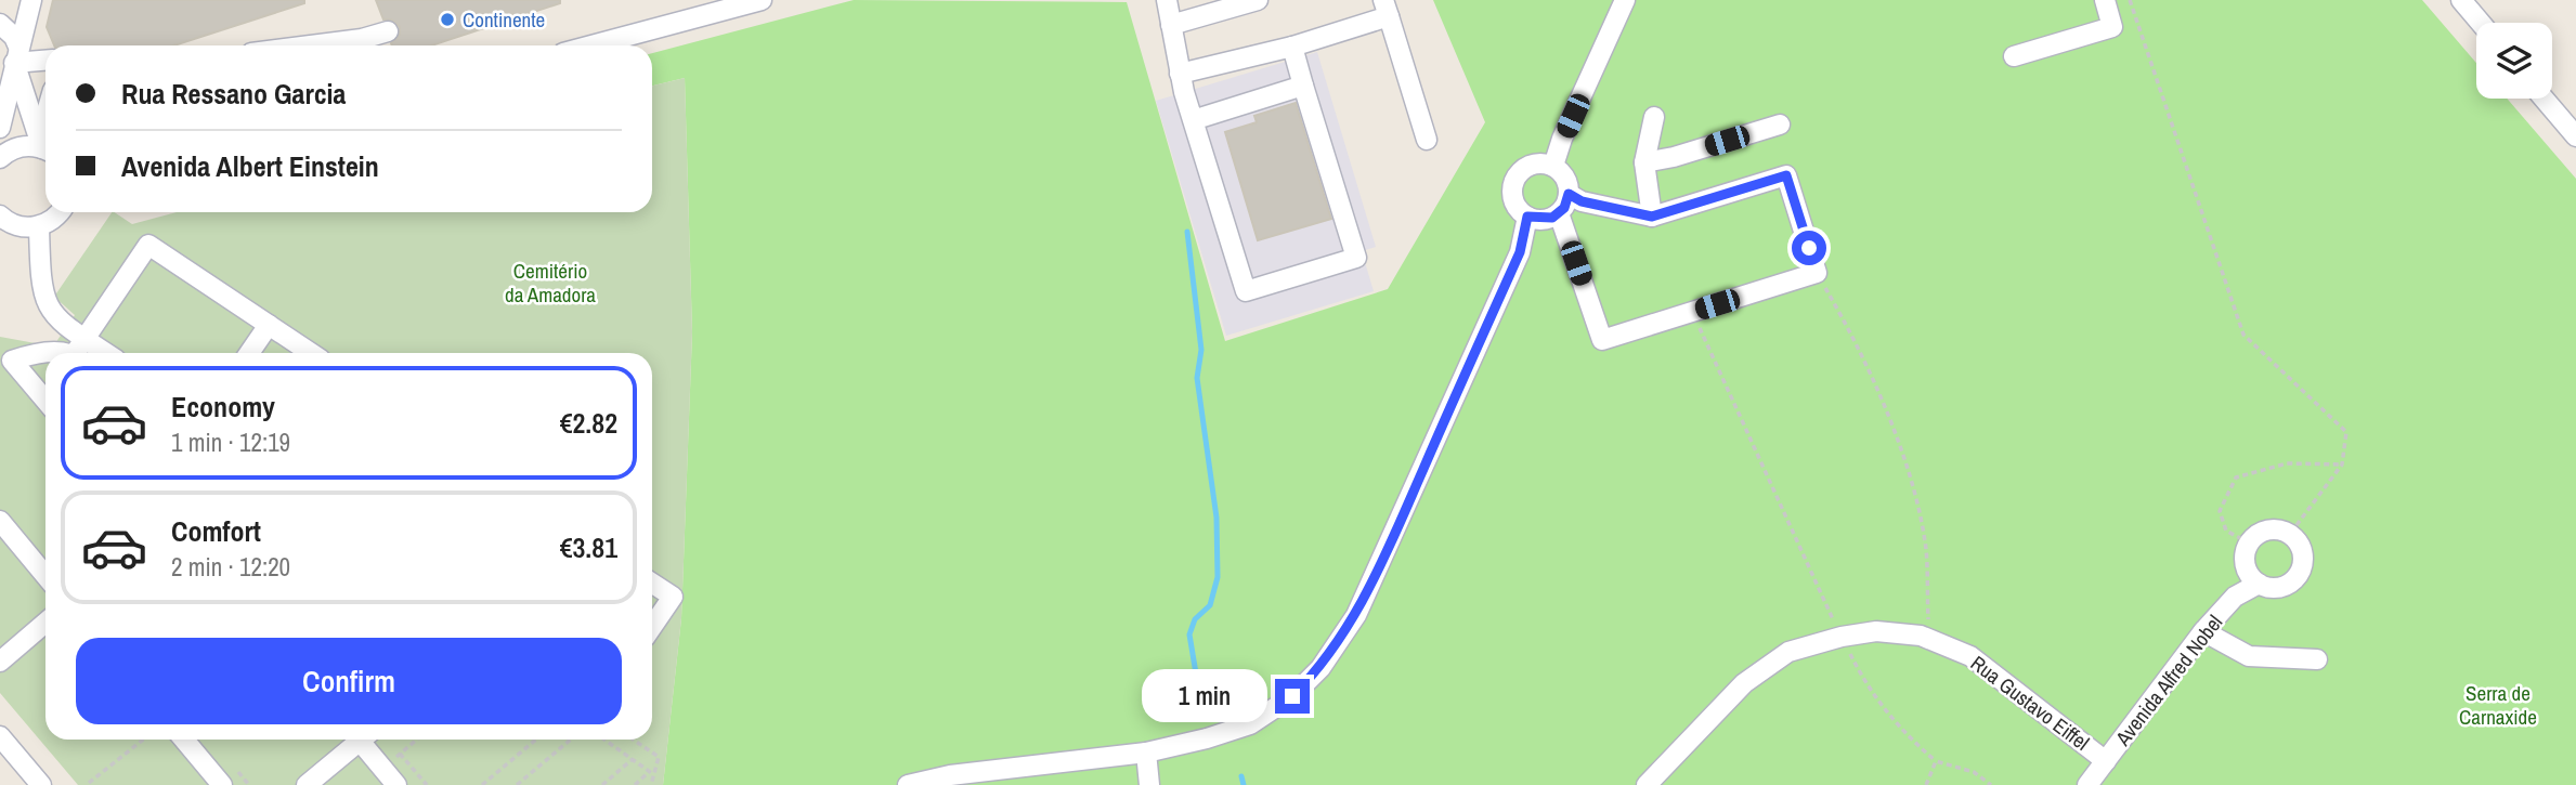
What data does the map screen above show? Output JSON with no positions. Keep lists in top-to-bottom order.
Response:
{
  "streets": {
    "street": ["Avenida Alfred Nobel", "Rua Gustavo Eiffel"]
  },
  "crossings": [
    ["Avenida Alfred Nobel", "Rua Gustavo Eiffel"]
  ],
  "parks": ["Cemitério da Amadora", "Serra de Carnaxide"],
  "places": ["Continente"],
  "page": {
    "banner": ["Rua Ressano Garcia", "Avenida Albert Einstein"],
    "list": [
      {
        "name": "Economy",
        "note": "1 min · 12:19",
        "value": "€2.82"
      },
      {
        "name": "Comfort",
        "note": "2 min · 12:20",
        "value": "€3.81"
      }
    ],
    "buttons": "Confirm",
    "bubble": "1 min"
  }
}
